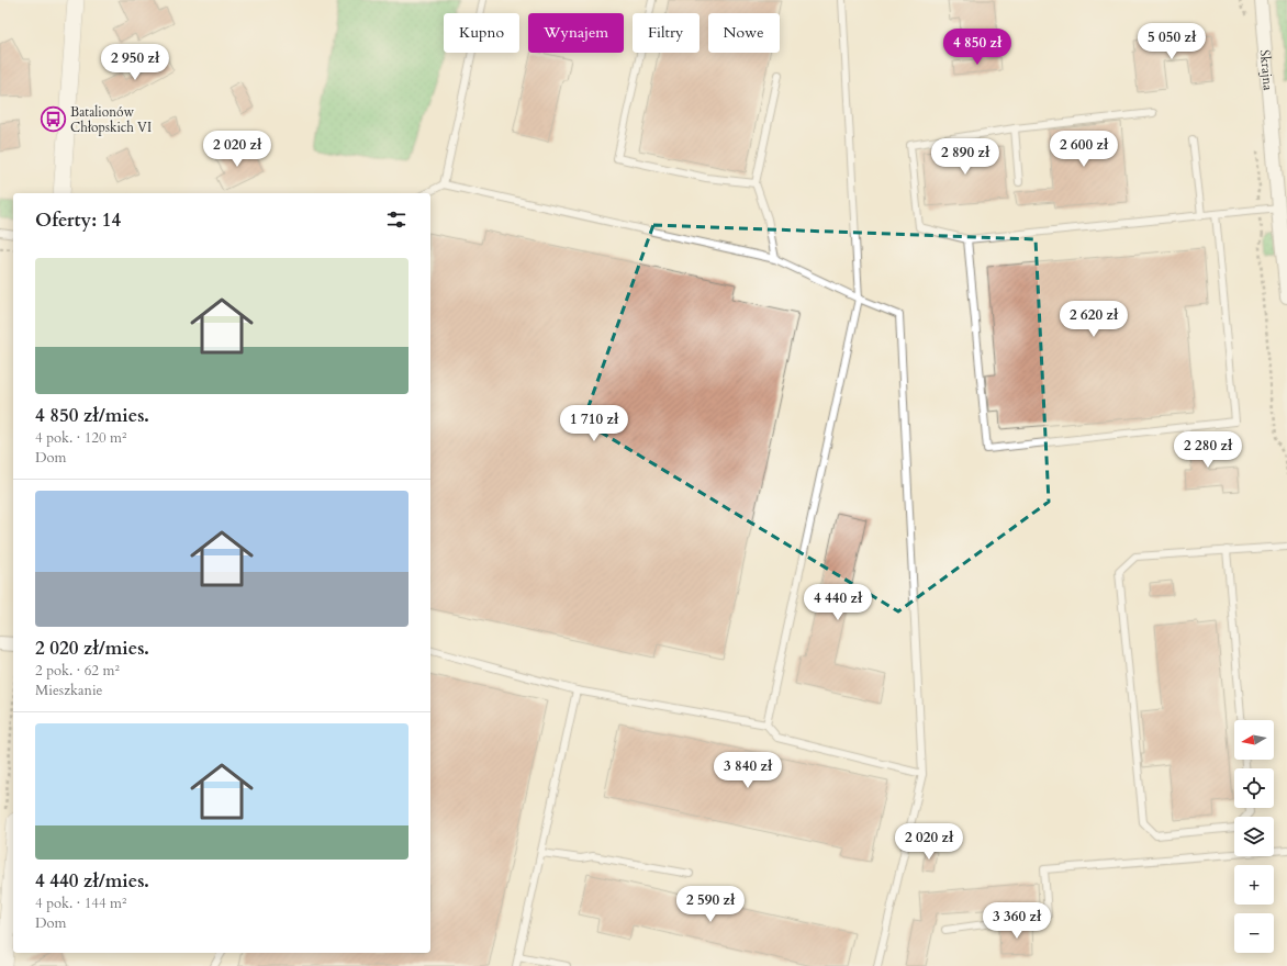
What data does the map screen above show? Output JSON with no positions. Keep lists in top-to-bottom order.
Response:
{
  "streets": {
    "street": ["Skrajna"]
  },
  "places": {
    "bus stop": ["Batalionów Chłopskich VI"]
  },
  "north": "left",
  "page": {
    "chip": [
      "Kupno",
      "Wynajem",
      "Filtry",
      "Nowe"
    ],
    "price": [
      "5 050 zł",
      "4 850 zł",
      "2 950 zł",
      "2 020 zł",
      "2 600 zł",
      "2 890 zł",
      "2 620 zł",
      "1 710 zł",
      "2 280 zł",
      "4 440 zł",
      "3 840 zł",
      "2 020 zł",
      "2 590 zł",
      "3 360 zł"
    ],
    "heading": "Oferty: 14",
    "list": [
      {
        "name": "4 850 zł/mies.",
        "note": "4 pok. · 120 m² · Dom"
      },
      {
        "name": "2 020 zł/mies.",
        "note": "2 pok. · 62 m² · Mieszkanie"
      },
      {
        "name": "4 440 zł/mies.",
        "note": "4 pok. · 144 m² · Dom"
      }
    ],
    "map_buttons": ["+", "−"]
  }
}
